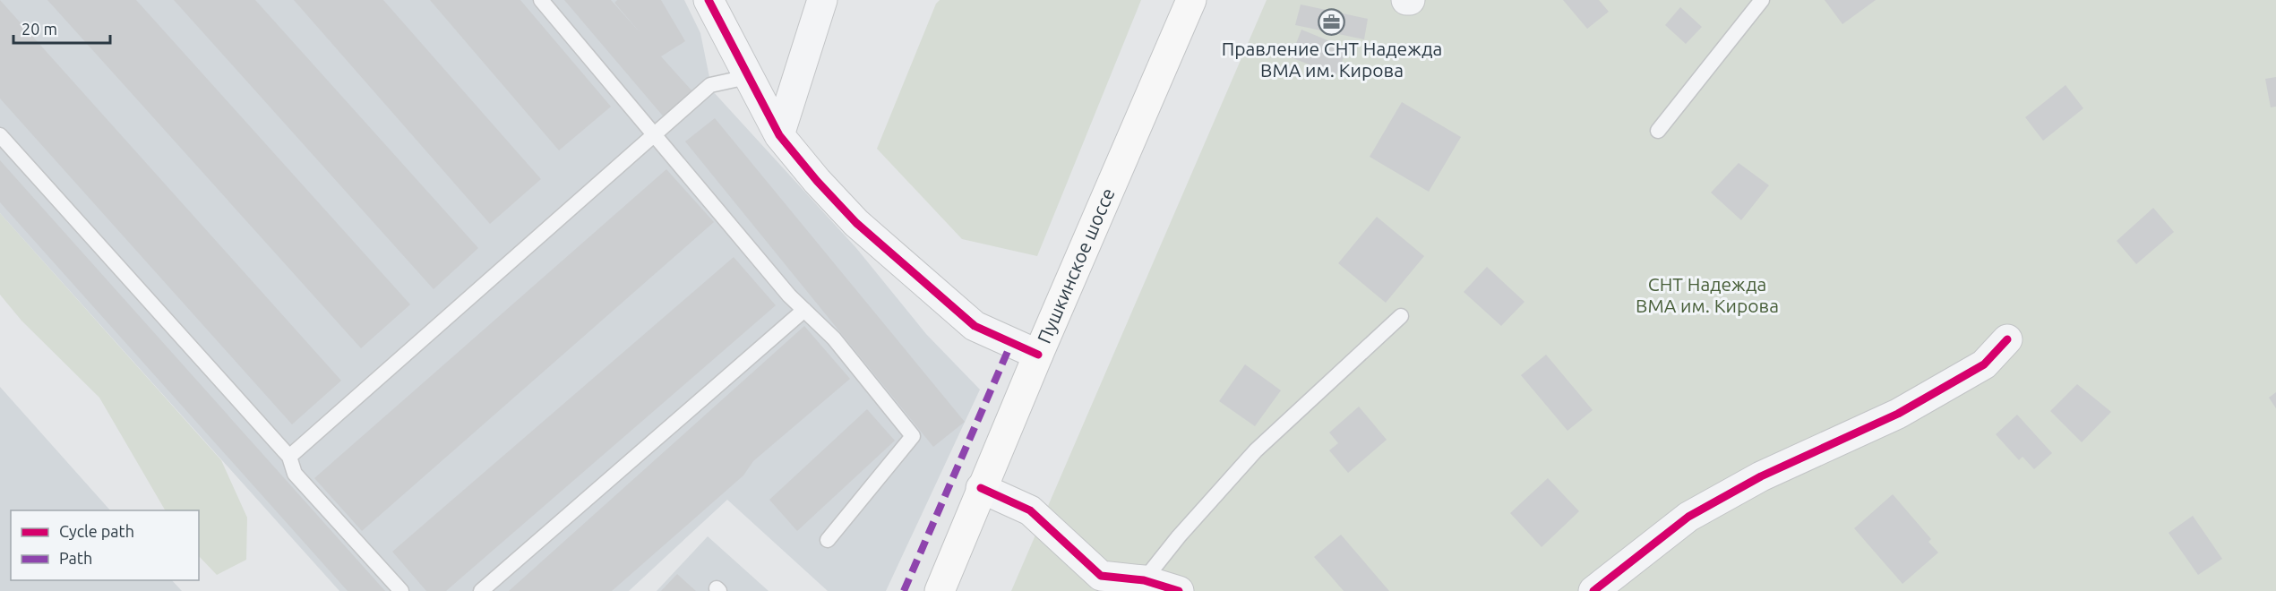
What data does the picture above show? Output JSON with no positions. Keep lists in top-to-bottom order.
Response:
{
  "streets": {
    "main road": ["Пушкинское шоссе"]
  },
  "parks": ["СНТ Надежда ВМА им. Кирова"],
  "places": {
    "office": ["Правление СНТ Надежда ВМА им. Кирова"]
  },
  "legend": ["Cycle path", "Path"],
  "scale_bar": "20 m"
}
